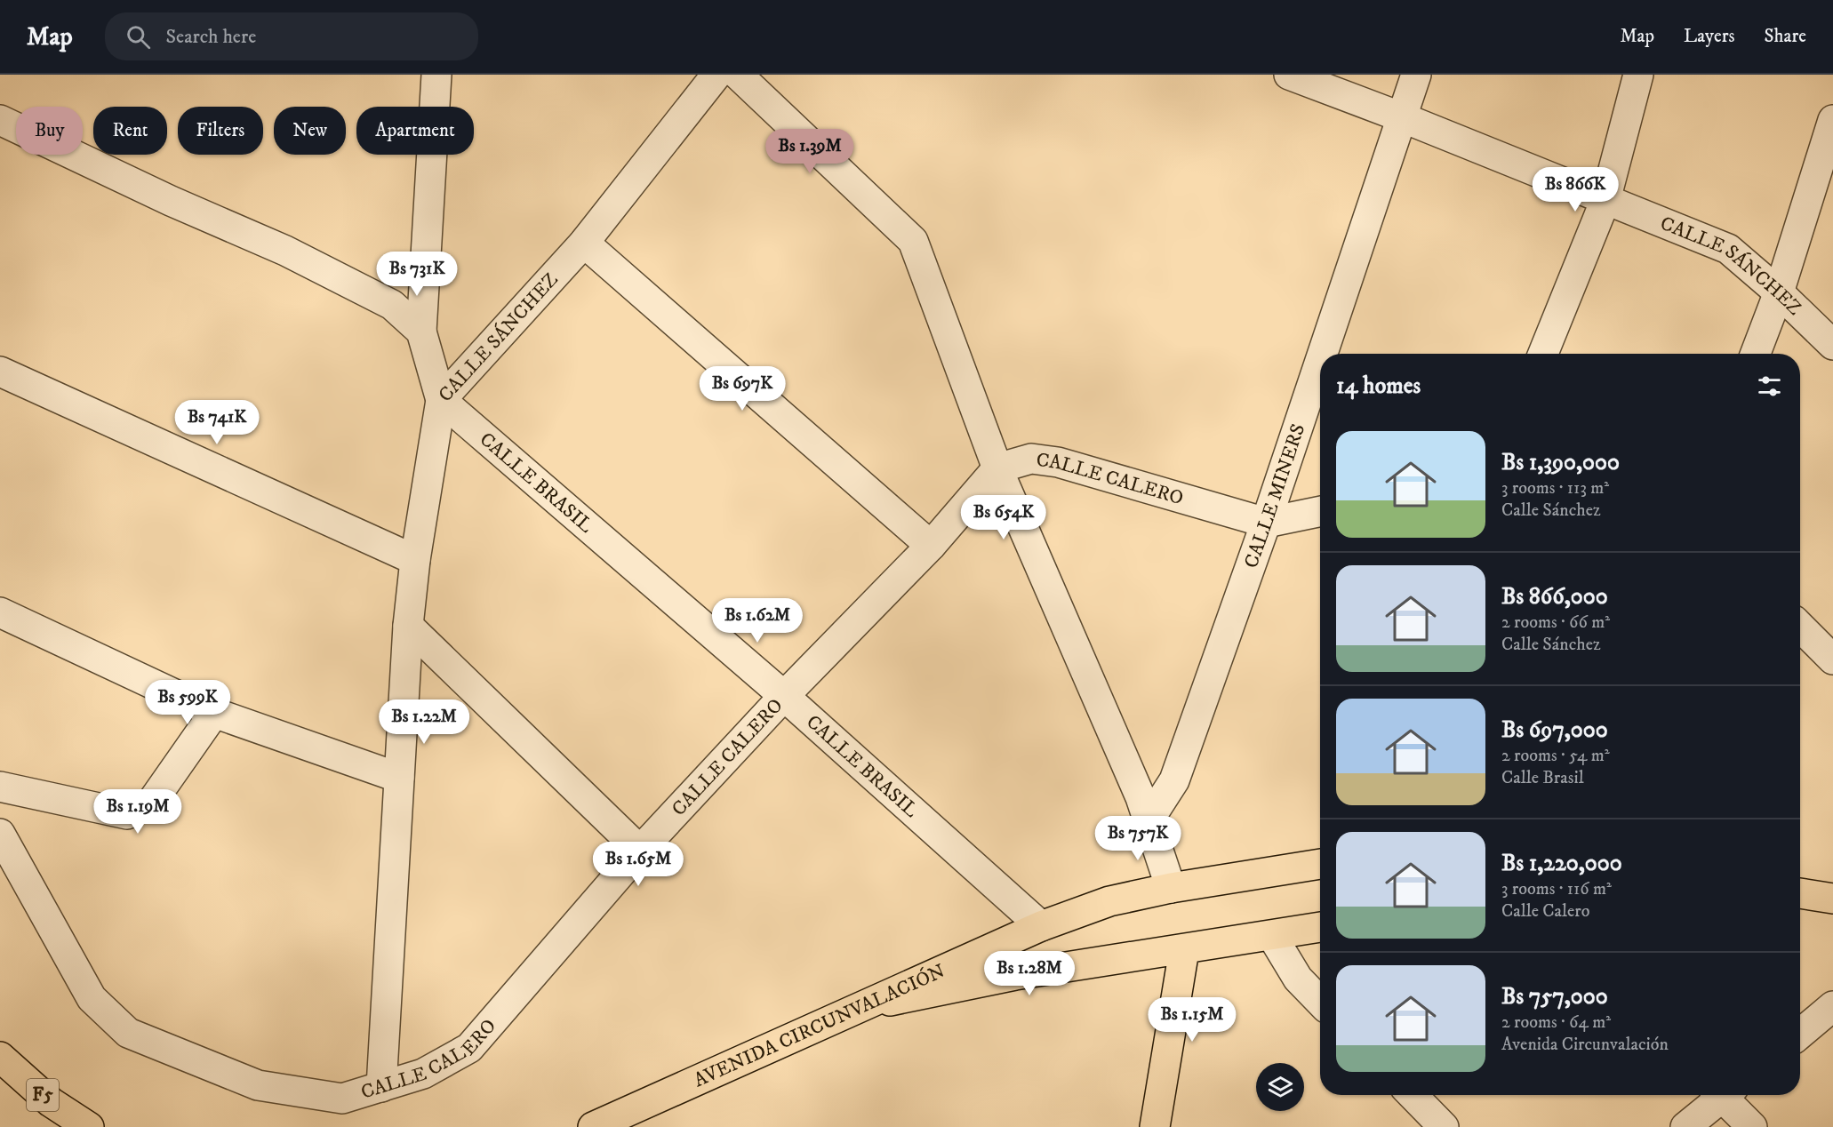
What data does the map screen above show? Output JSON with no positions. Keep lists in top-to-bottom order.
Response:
{
  "streets": {
    "main road": ["AVENIDA CIRCUNVALACIÓN", "F5"],
    "street": [
      "CALLE SÁNCHEZ",
      "CALLE CALERO",
      "CALLE BRASIL",
      "CALLE MINERS"
    ]
  },
  "crossings": [
    ["CALLE SÁNCHEZ", "CALLE BRASIL"],
    ["CALLE SÁNCHEZ", "CALLE MINERS"],
    ["CALLE CALERO", "CALLE BRASIL"],
    ["CALLE CALERO", "CALLE MINERS"],
    ["CALLE BRASIL", "AVENIDA CIRCUNVALACIÓN"]
  ],
  "page": {
    "header": "Map",
    "search": "Search here",
    "nav": ["Map", "Layers", "Share"],
    "chip": [
      "Buy",
      "Rent",
      "Filters",
      "New",
      "Apartment"
    ],
    "price": [
      "Bs 1.39M",
      "Bs 866K",
      "Bs 731K",
      "Bs 697K",
      "Bs 741K",
      "Bs 654K",
      "Bs 1.62M",
      "Bs 599K",
      "Bs 1.22M",
      "Bs 1.19M",
      "Bs 757K",
      "Bs 1.65M",
      "Bs 1.28M",
      "Bs 1.15M"
    ],
    "heading": "14 homes",
    "list": [
      {
        "name": "Bs 1,390,000",
        "note": "3 rooms · 113 m² · Calle Sánchez"
      },
      {
        "name": "Bs 866,000",
        "note": "2 rooms · 66 m² · Calle Sánchez"
      },
      {
        "name": "Bs 697,000",
        "note": "2 rooms · 54 m² · Calle Brasil"
      },
      {
        "name": "Bs 1,220,000",
        "note": "3 rooms · 116 m² · Calle Calero"
      },
      {
        "name": "Bs 757,000",
        "note": "2 rooms · 64 m² · Avenida Circunvalación"
      }
    ]
  }
}
